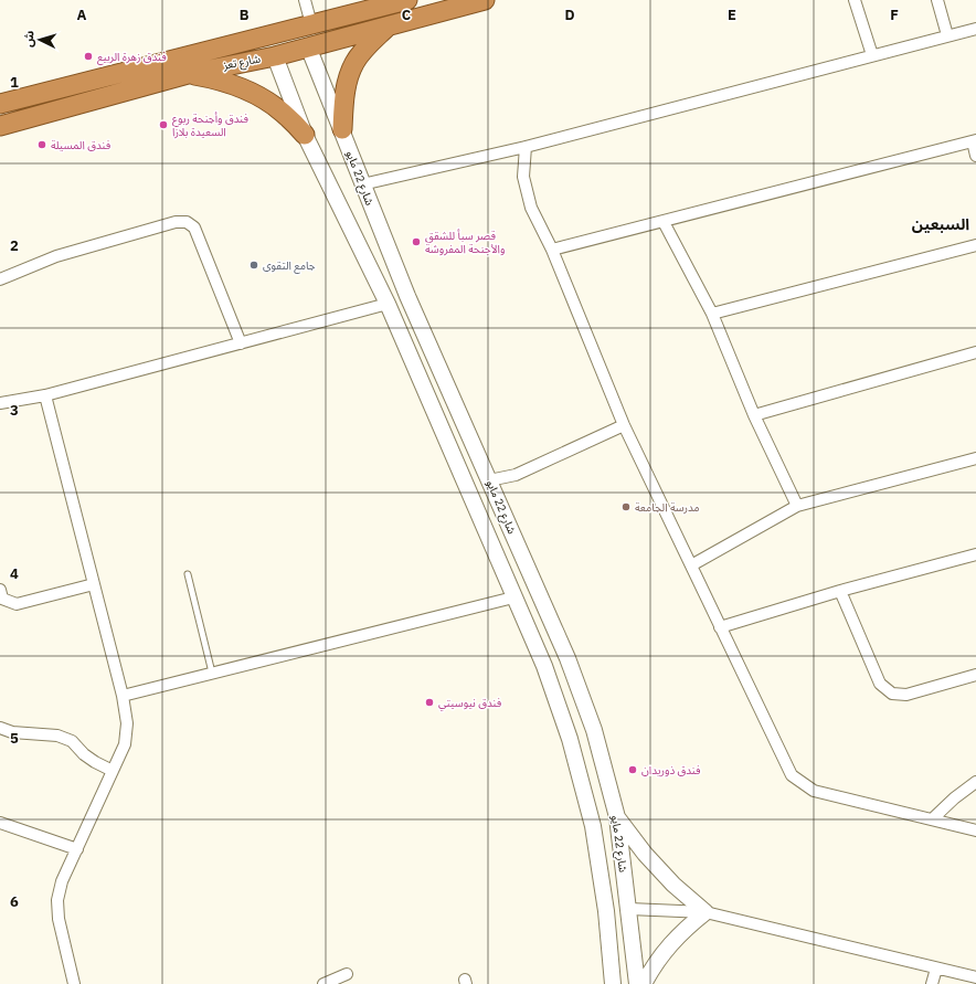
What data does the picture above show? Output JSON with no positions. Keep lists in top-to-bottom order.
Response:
{
  "streets": {
    "highway": ["شارع تعز"],
    "main road": ["شارع 22 مايو"]
  },
  "crossings": [
    ["شارع تعز", "شارع 22 مايو"]
  ],
  "districts": ["السبعين"],
  "places": [
    "فندق زهرة الربيع",
    "فندق وأجنحة ربوع السعيدة بلازا",
    "فندق المسيلة",
    "قصر سبأ للشقق والأجنحة المفروشة",
    "جامع التقوى",
    "مدرسة الجامعة",
    "فندق نيوسيتي",
    "فندق ذوريدان"
  ],
  "north": "left",
  "grid": {
    "columns": [
      "A",
      "B",
      "C",
      "D",
      "E",
      "F"
    ],
    "rows": [
      "1",
      "2",
      "3",
      "4",
      "5",
      "6"
    ]
  }
}
